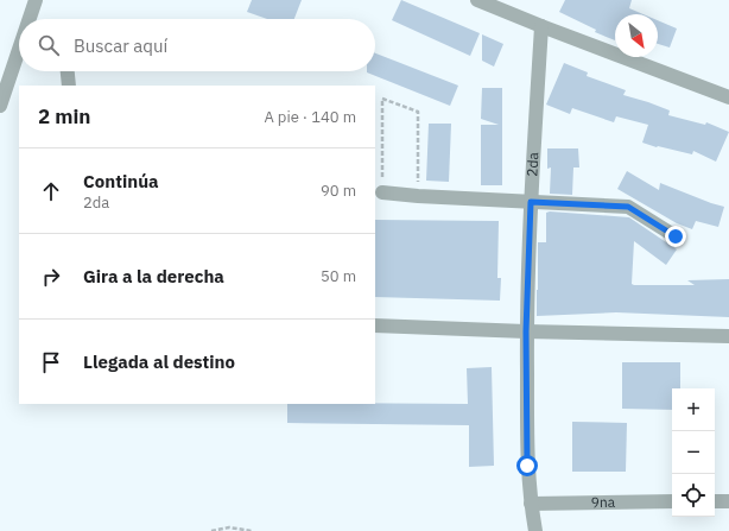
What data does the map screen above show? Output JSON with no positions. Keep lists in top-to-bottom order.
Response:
{
  "streets": {
    "street": ["2da", "9na"]
  },
  "crossings": [
    ["2da", "9na"]
  ],
  "north": "bottom right",
  "page": {
    "search": "Buscar aquí",
    "heading": ["2 min", "A pie · 140 m"],
    "list": [
      ["Continúa", "2da", "90 m"],
      ["Gira a la derecha", "50 m"],
      "Llegada al destino"
    ],
    "map_buttons": ["+", "−"]
  }
}
